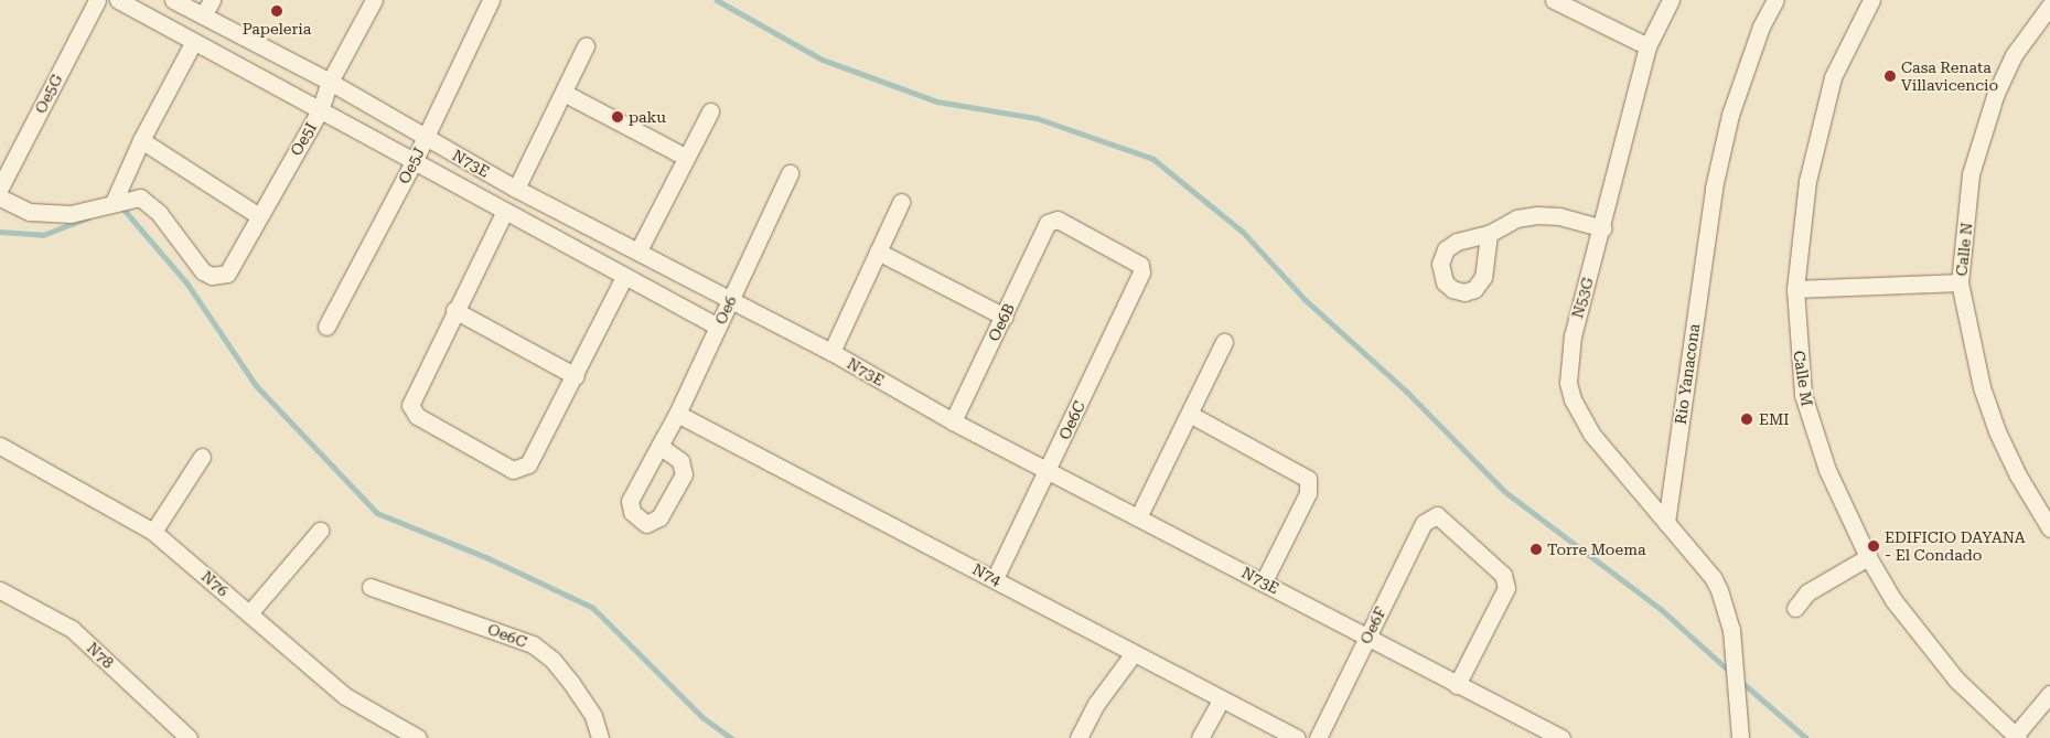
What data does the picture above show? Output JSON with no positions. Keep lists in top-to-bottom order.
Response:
{
  "streets": {
    "street": [
      "Oe5G",
      "Oe5I",
      "N73E",
      "Oe5J",
      "Calle N",
      "N53G",
      "Oe6",
      "Oe6B",
      "Rio Yanacona",
      "Calle M",
      "Oe6C",
      "N74",
      "N76",
      "Oe6F",
      "N78"
    ]
  },
  "crossings": [
    ["Oe5I", "N73E"],
    ["N73E", "Oe5J"],
    ["N73E", "Oe6"],
    ["N73E", "Oe6B"],
    ["N73E", "Oe6C"],
    ["N73E", "Oe6F"],
    ["N53G", "Rio Yanacona"],
    ["Oe6", "N74"],
    ["Oe6B", "Oe6C"],
    ["Oe6C", "N74"]
  ],
  "places": [
    "Papeleria",
    "Casa Renata Villavicencio",
    "paku",
    "EMI",
    "EDIFICIO DAYANA - El Condado",
    "Torre Moema"
  ]
}
